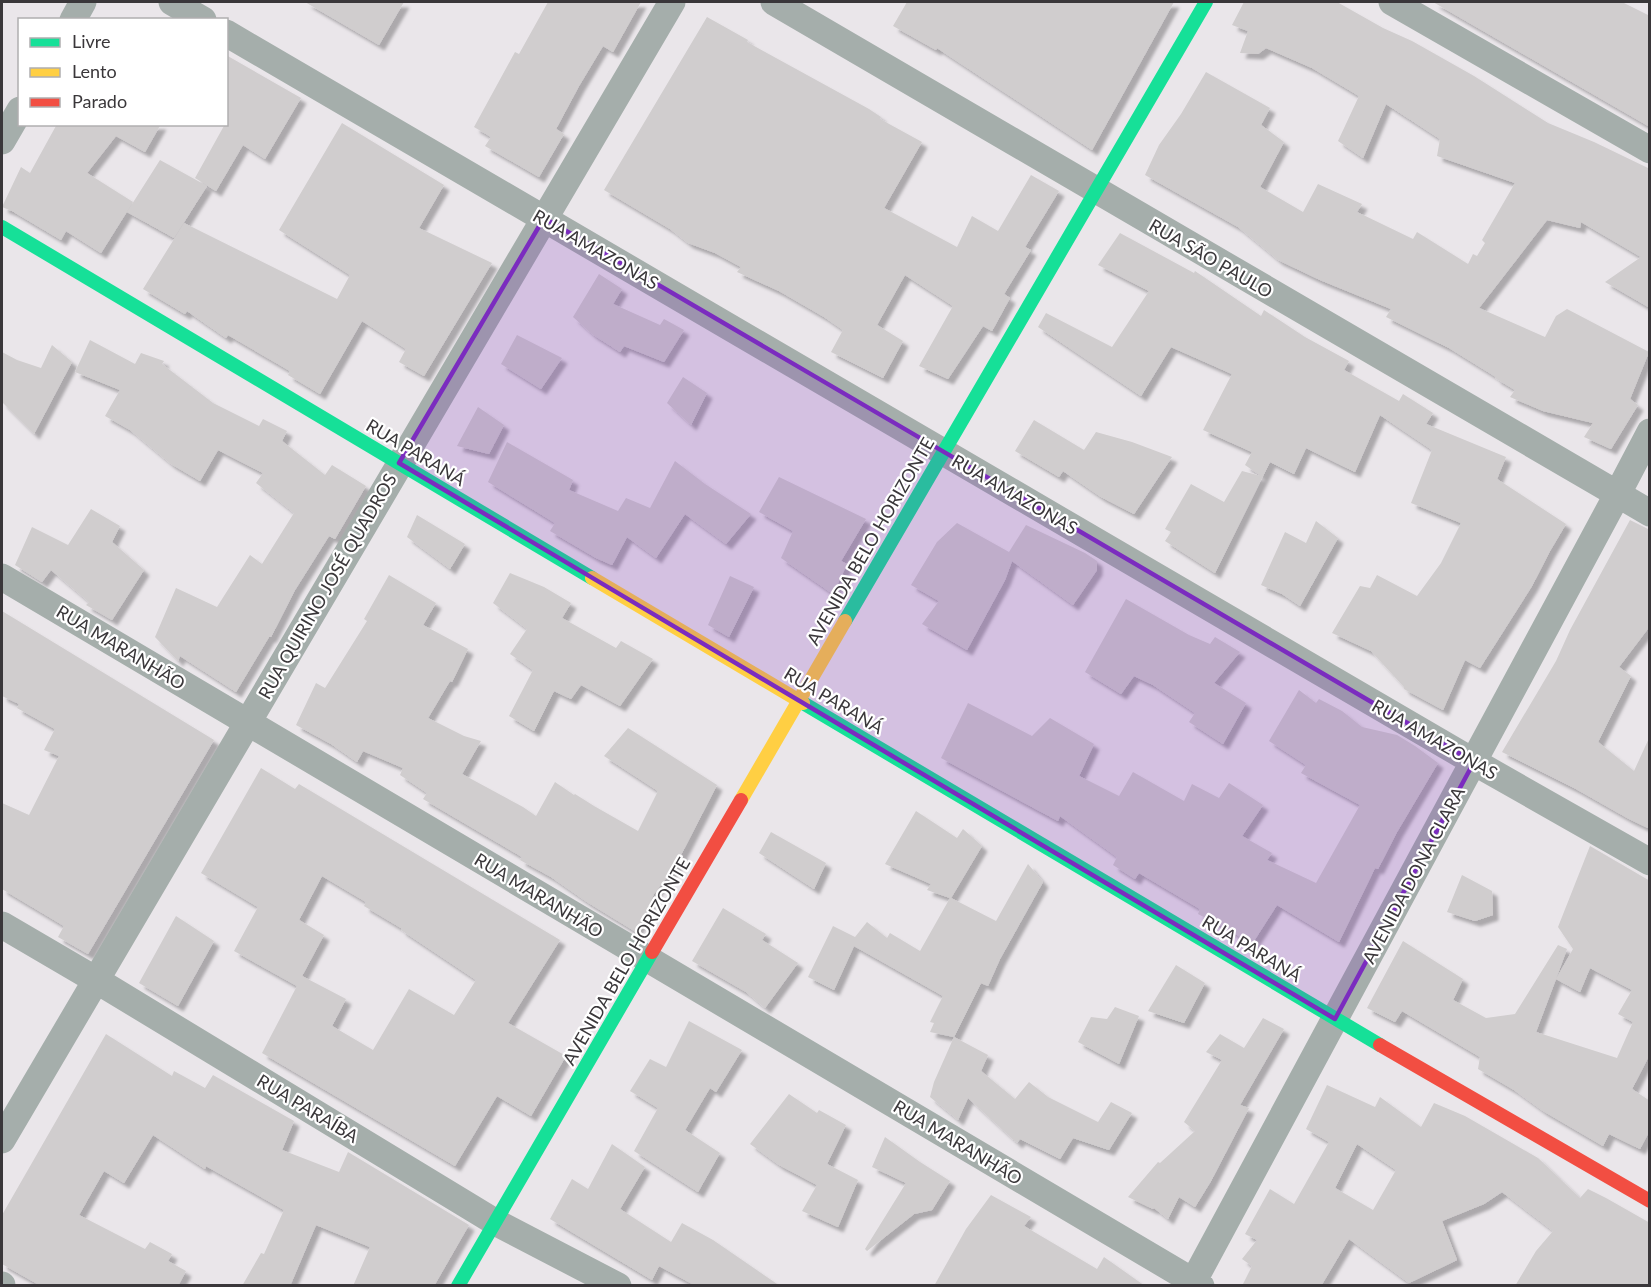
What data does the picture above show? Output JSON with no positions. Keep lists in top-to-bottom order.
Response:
{
  "streets": {
    "street": [
      "RUA AMAZONAS",
      "RUA SÃO PAULO",
      "RUA PARANÁ",
      "AVENIDA BELO HORIZONTE",
      "RUA QUIRINO JOSÉ QUADROS",
      "RUA MARANHÃO",
      "AVENIDA DONA CLARA",
      "RUA PARAÍBA"
    ]
  },
  "crossings": [
    ["RUA AMAZONAS", "AVENIDA BELO HORIZONTE"],
    ["RUA AMAZONAS", "RUA QUIRINO JOSÉ QUADROS"],
    ["RUA AMAZONAS", "AVENIDA DONA CLARA"],
    ["RUA SÃO PAULO", "AVENIDA BELO HORIZONTE"],
    ["RUA SÃO PAULO", "AVENIDA DONA CLARA"],
    ["RUA PARANÁ", "AVENIDA BELO HORIZONTE"],
    ["RUA PARANÁ", "RUA QUIRINO JOSÉ QUADROS"],
    ["RUA PARANÁ", "AVENIDA DONA CLARA"],
    ["AVENIDA BELO HORIZONTE", "RUA MARANHÃO"],
    ["AVENIDA BELO HORIZONTE", "RUA PARAÍBA"],
    ["RUA QUIRINO JOSÉ QUADROS", "RUA MARANHÃO"],
    ["RUA QUIRINO JOSÉ QUADROS", "RUA PARAÍBA"],
    ["RUA MARANHÃO", "AVENIDA DONA CLARA"]
  ],
  "legend": ["Livre", "Lento", "Parado"]
}
